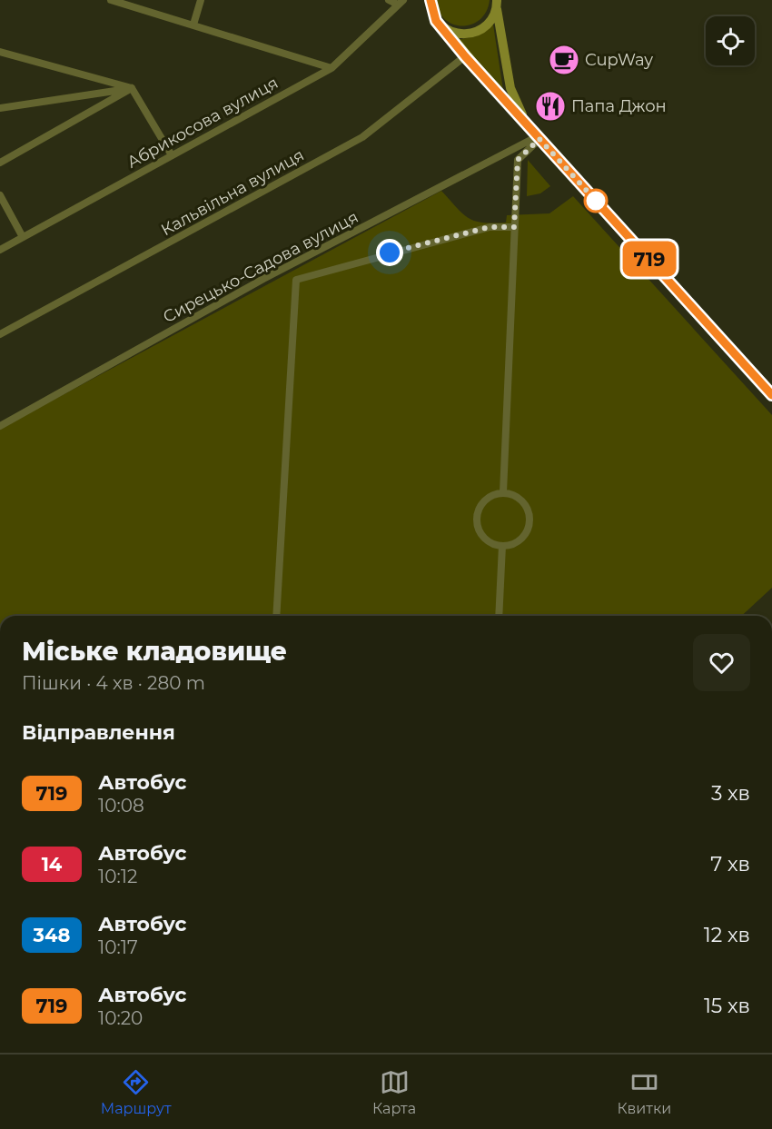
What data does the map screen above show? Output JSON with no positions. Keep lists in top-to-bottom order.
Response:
{
  "streets": {
    "street": ["Абрикосова вулиця", "Кальвільна вулиця", "Сирецько-Садова вулиця"]
  },
  "places": {
    "cafe": ["CupWay"],
    "restaurant": ["Папа Джон"]
  },
  "lines": ["bus line 719"],
  "page": {
    "on_map": "719",
    "heading": [
      ["Міське кладовище", "Пішки · 4 хв · 280 m"],
      "Відправлення"
    ],
    "list": [
      {
        "mark": "719",
        "name": "Автобус",
        "note": "10:08",
        "value": "3 хв"
      },
      {
        "mark": "14",
        "name": "Автобус",
        "note": "10:12",
        "value": "7 хв"
      },
      {
        "mark": "348",
        "name": "Автобус",
        "note": "10:17",
        "value": "12 хв"
      },
      {
        "mark": "719",
        "name": "Автобус",
        "note": "10:20",
        "value": "15 хв"
      }
    ],
    "tabs": ["Маршрут", "Карта", "Квитки"]
  }
}
